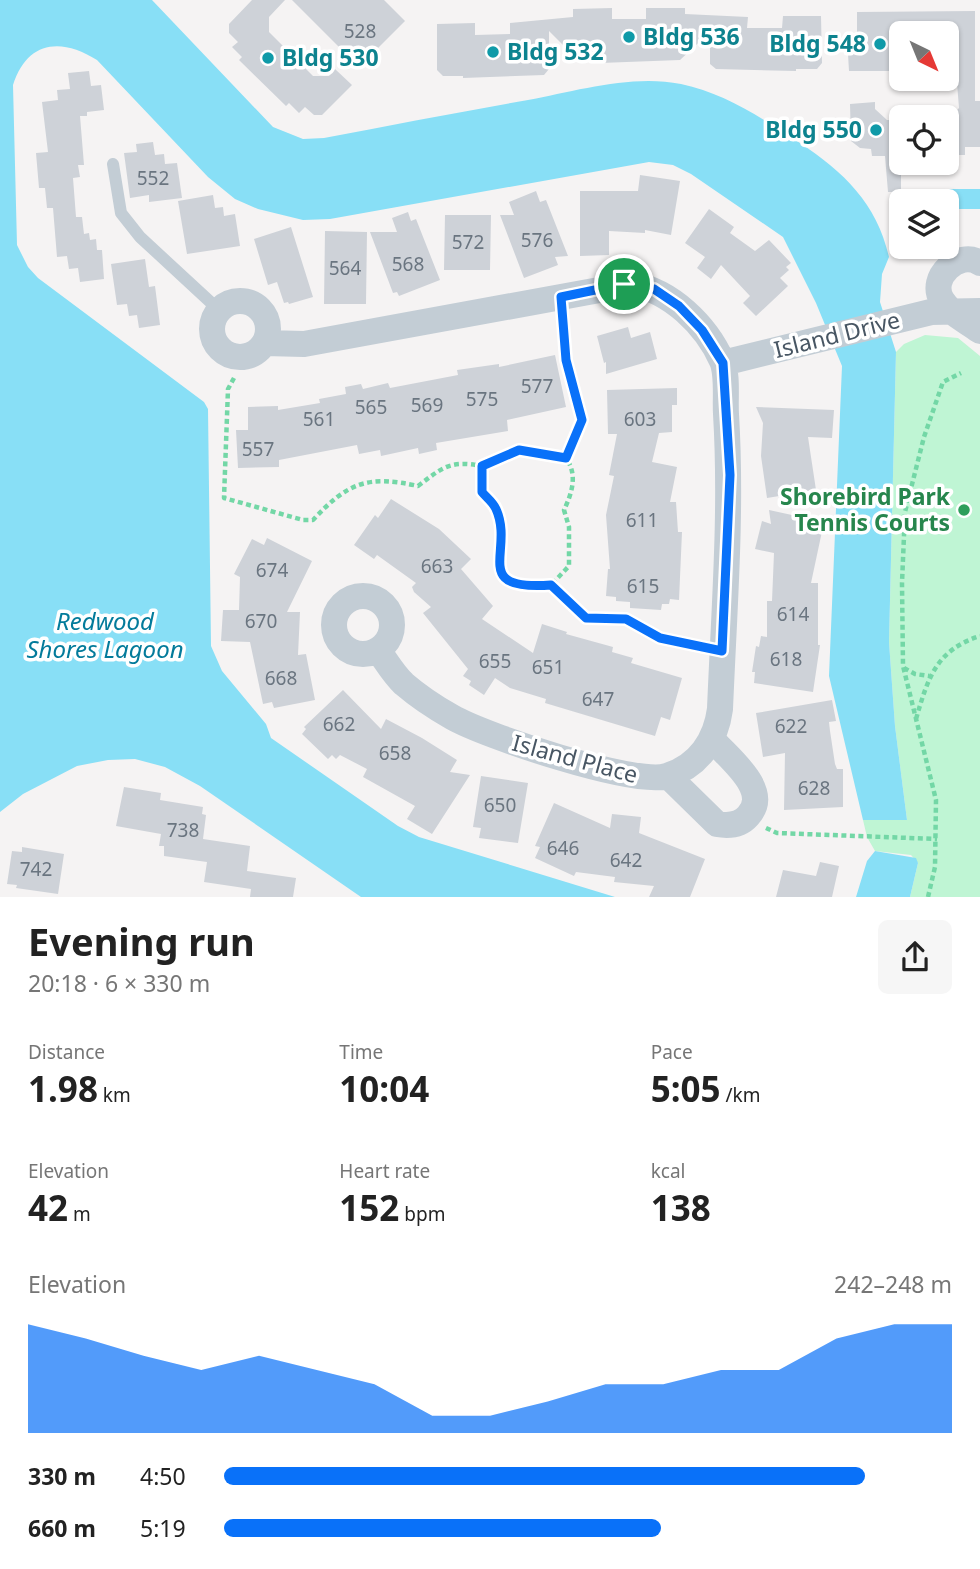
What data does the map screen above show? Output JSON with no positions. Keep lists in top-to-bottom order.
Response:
{
  "streets": {
    "street": ["Island Drive", "Island Place"]
  },
  "water": ["Redwood Shores Lagoon"],
  "places": [
    "Bldg 536",
    "Bldg 548",
    "Bldg 532",
    "Bldg 530",
    "Bldg 550",
    "Shorebird Park Tennis Courts"
  ],
  "house_numbers": [
    "528",
    "552",
    "576",
    "572",
    "568",
    "564",
    "577",
    "575",
    "569",
    "565",
    "561",
    "603",
    "557",
    "611",
    "663",
    "674",
    "615",
    "614",
    "670",
    "618",
    "655",
    "651",
    "668",
    "647",
    "662",
    "622",
    "658",
    "628",
    "650",
    "738",
    "646",
    "642",
    "742"
  ],
  "north": "bottom right",
  "page": {
    "heading": ["Evening run", "20:18 · 6 × 330 m"],
    "stats": [
      ["Distance", "1.98 km"],
      ["Time", "10:04"],
      ["Pace", "5:05 /km"],
      ["Elevation", "42 m"],
      ["Heart rate", "152 bpm"],
      ["kcal", "138"]
    ],
    "chart": ["Elevation", "242–248 m"],
    "list": [
      {
        "name": "330 m",
        "note": "4:50"
      },
      {
        "name": "660 m",
        "note": "5:19"
      }
    ]
  }
}
